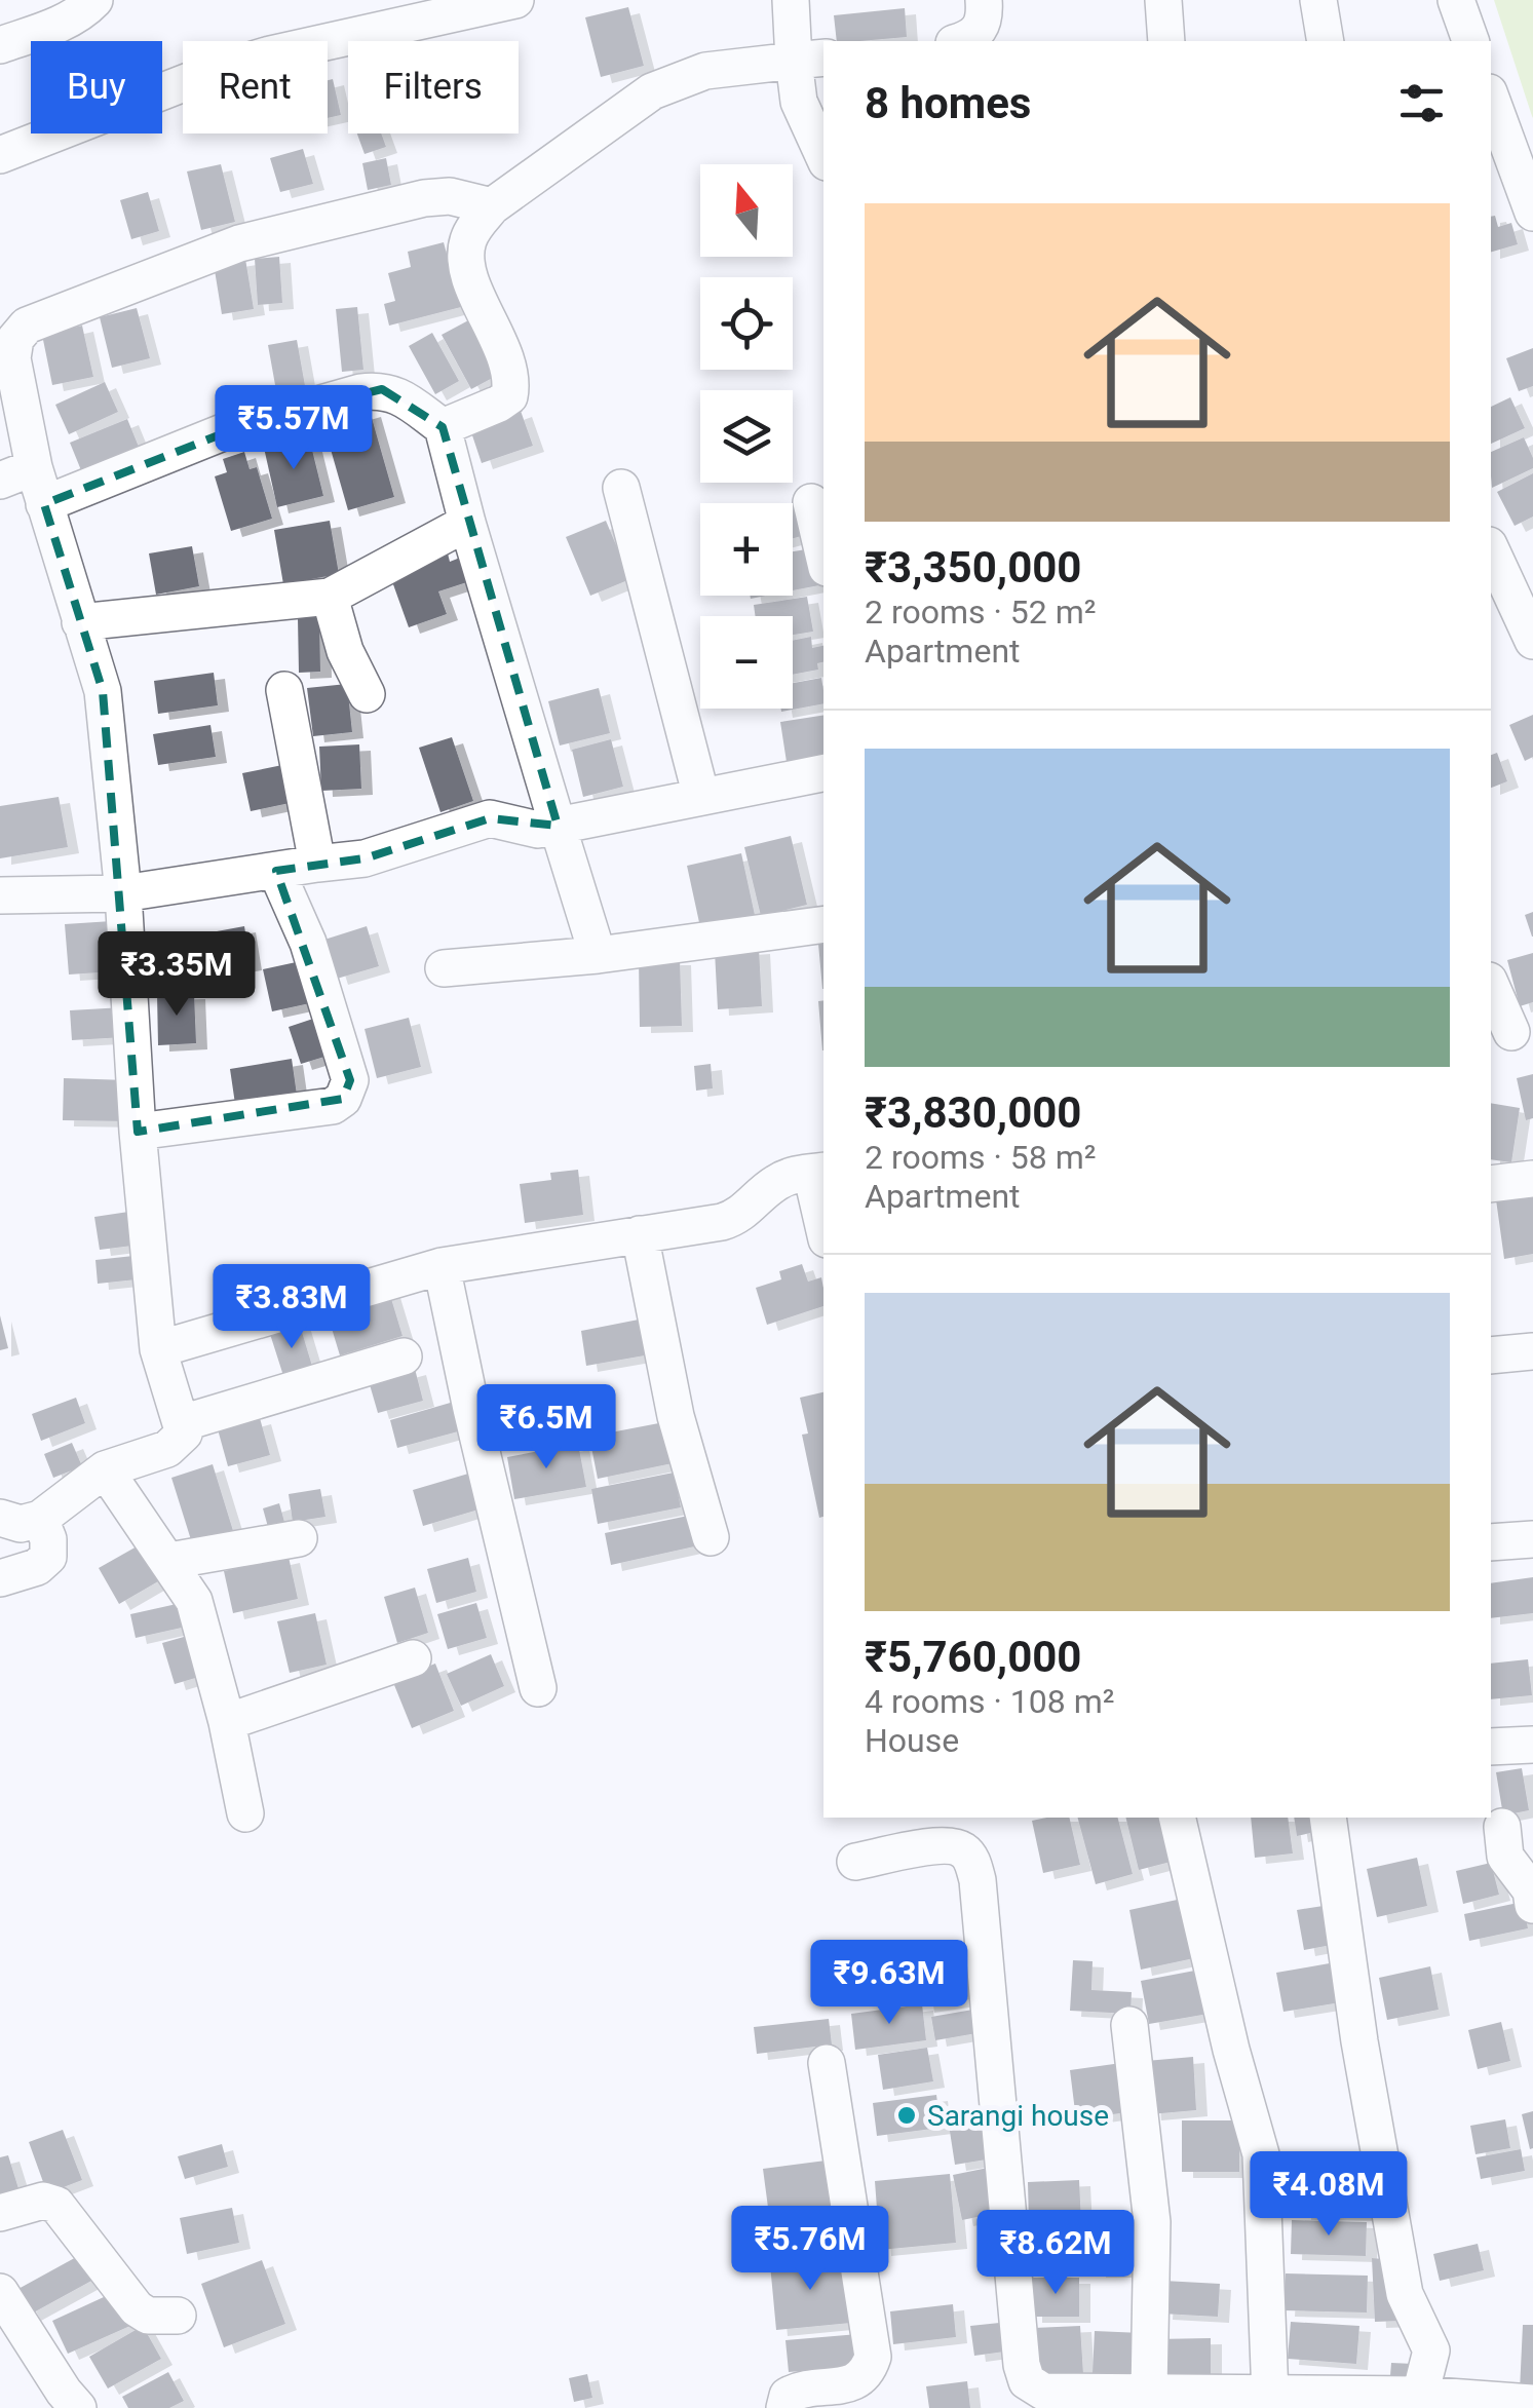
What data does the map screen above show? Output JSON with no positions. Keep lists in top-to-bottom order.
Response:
{
  "places": ["Sarangi house"],
  "north": "top",
  "page": {
    "chip": ["Buy", "Rent", "Filters"],
    "heading": "8 homes",
    "map_buttons": ["+", "−"],
    "list": [
      {
        "name": "₹3,350,000",
        "note": "2 rooms · 52 m² · Apartment"
      },
      {
        "name": "₹3,830,000",
        "note": "2 rooms · 58 m² · Apartment"
      },
      {
        "name": "₹5,760,000",
        "note": "4 rooms · 108 m² · House"
      }
    ],
    "price": [
      "₹5.57M",
      "₹3.35M",
      "₹3.83M",
      "₹6.5M",
      "₹9.63M",
      "₹4.08M",
      "₹5.76M",
      "₹8.62M"
    ]
  }
}
